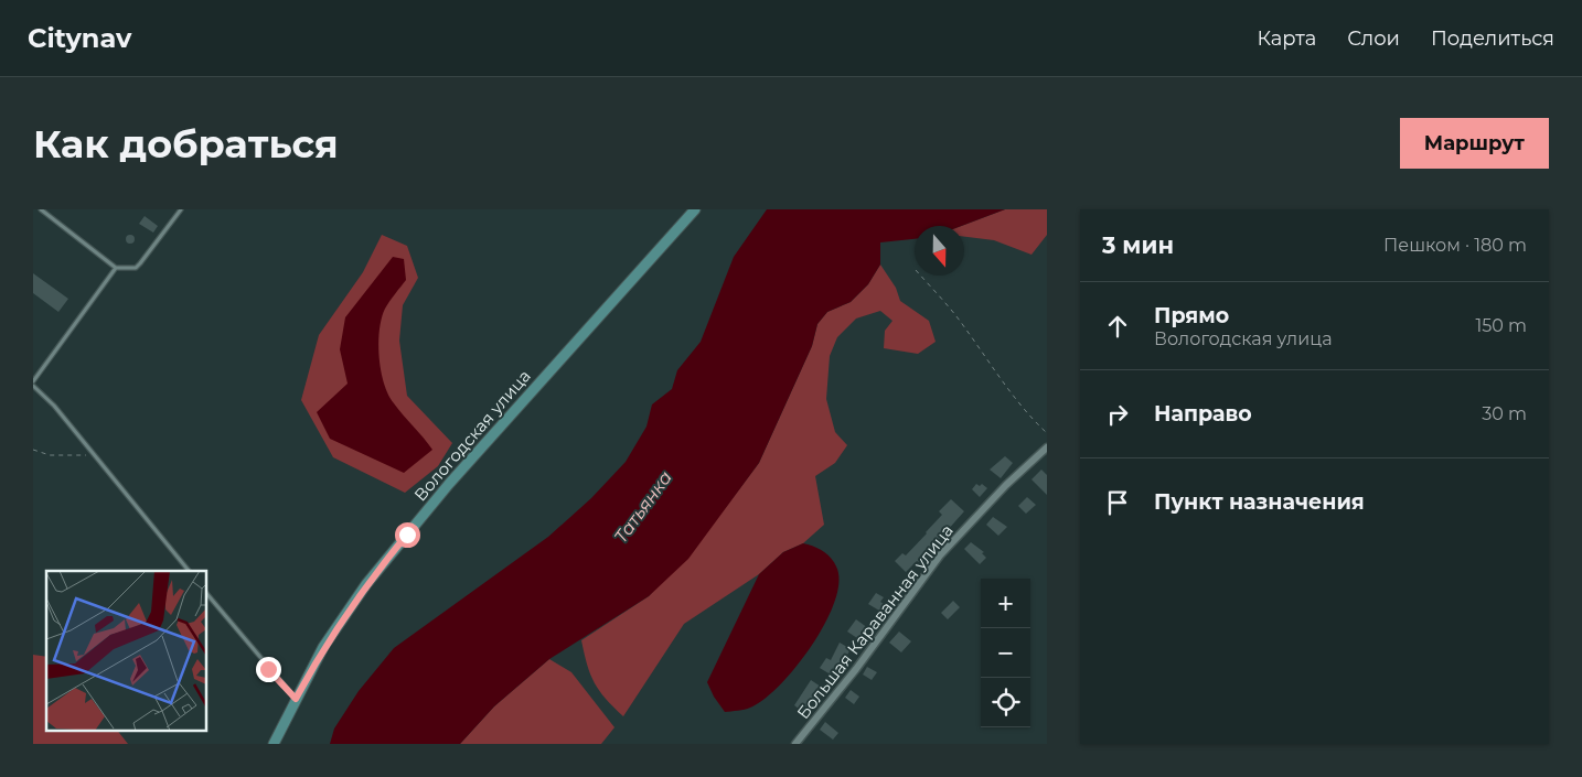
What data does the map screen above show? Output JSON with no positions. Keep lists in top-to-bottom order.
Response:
{
  "streets": {
    "main road": ["Вологодская улица"],
    "street": ["Большая Караванная улица"]
  },
  "water": ["Татьянка"],
  "north": "bottom",
  "page": {
    "header": "Citynav",
    "nav": ["Карта", "Слои", "Поделиться"],
    "buttons": "Маршрут",
    "title": "Как добраться",
    "heading": ["3 мин", "Пешком · 180 m"],
    "list": [
      ["Прямо", "Вологодская улица", "150 m"],
      ["Направо", "30 m"],
      "Пункт назначения"
    ],
    "map_buttons": ["+", "−"]
  }
}
